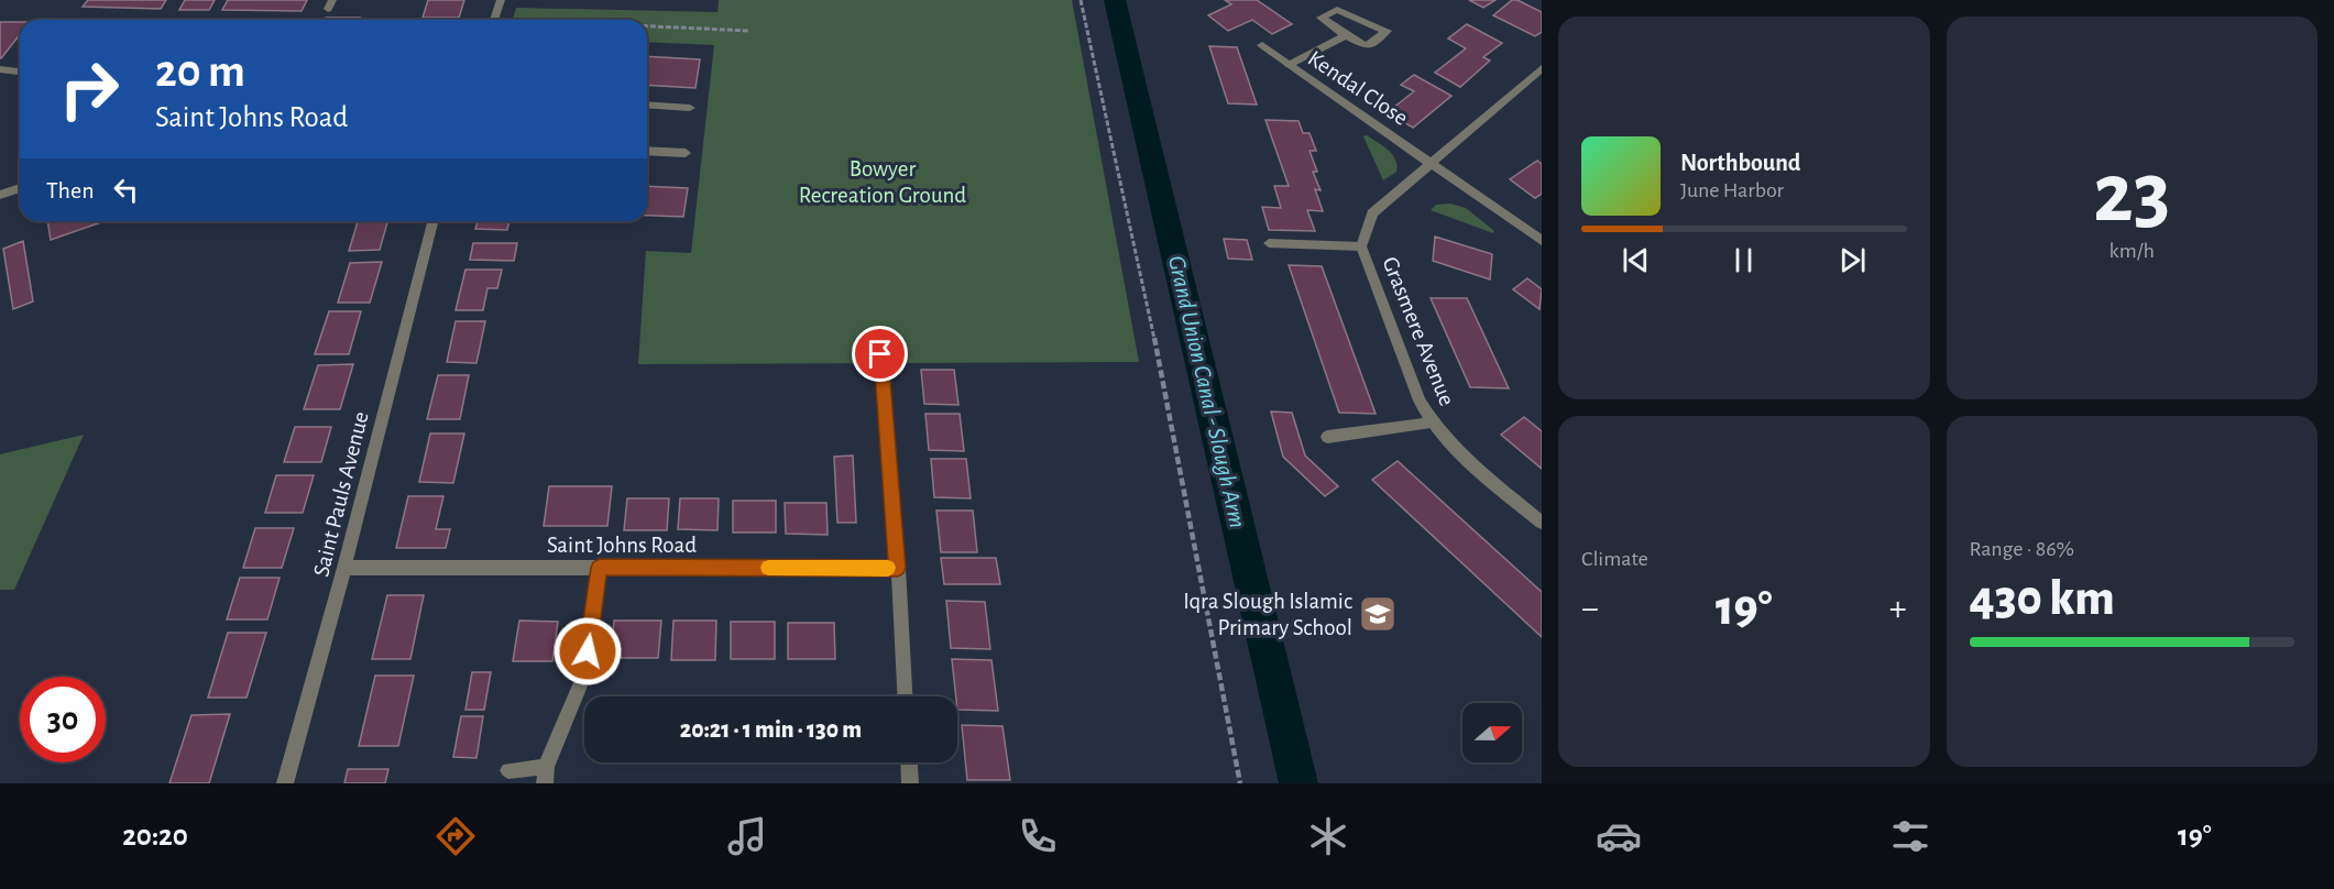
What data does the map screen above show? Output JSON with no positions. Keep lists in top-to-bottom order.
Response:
{
  "streets": {
    "street": [
      "Kendal Close",
      "Grasmere Avenue",
      "Saint Pauls Avenue",
      "Saint Johns Road"
    ]
  },
  "crossings": [
    ["Kendal Close", "Grasmere Avenue"],
    ["Saint Pauls Avenue", "Saint Johns Road"]
  ],
  "water": ["Grand Union Canal - Slough Arm"],
  "parks": ["Bowyer Recreation Ground"],
  "places": {
    "school or university": ["Iqra Slough Islamic Primary School"]
  },
  "north": "right",
  "page": {
    "tile": [
      ["23", "km/h"],
      "Climate",
      ["Range · 86%", "430 km"]
    ],
    "turn": ["20 m", "Saint Johns Road"],
    "song": ["Northbound", "June Harbor"],
    "then": "Then",
    "heat": ["−", "19°", "+"],
    "limit": "30",
    "trip": "20:21 · 1 min · 130 m",
    "tabs": ["20:20", "19°"]
  }
}
